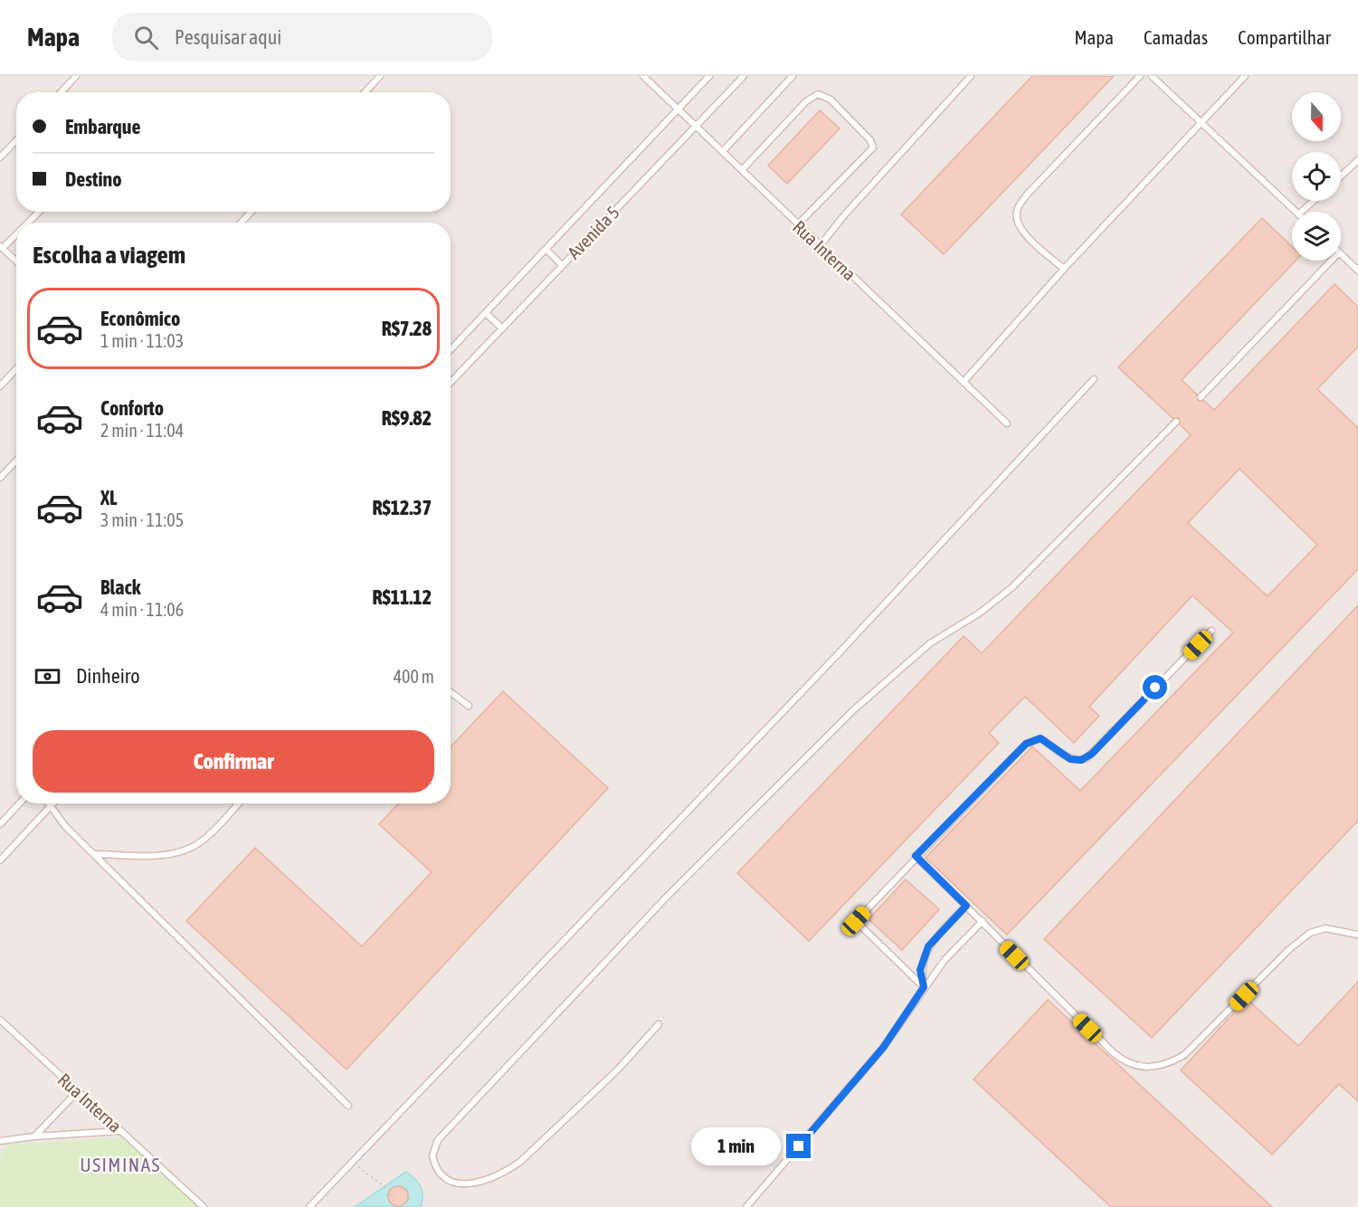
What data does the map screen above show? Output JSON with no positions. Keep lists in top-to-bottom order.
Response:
{
  "streets": {
    "lane": ["Avenida 5", "Rua Interna"]
  },
  "crossings": [
    ["Avenida 5", "Rua Interna"]
  ],
  "districts": ["USIMINAS"],
  "north": "bottom",
  "page": {
    "header": "Mapa",
    "search": "Pesquisar aqui",
    "nav": ["Mapa", "Camadas", "Compartilhar"],
    "banner": ["Embarque", "Destino"],
    "heading": "Escolha a viagem",
    "list": [
      {
        "name": "Econômico",
        "note": "1 min · 11:03",
        "value": "R$7.28"
      },
      {
        "name": "Conforto",
        "note": "2 min · 11:04",
        "value": "R$9.82"
      },
      {
        "name": "XL",
        "note": "3 min · 11:05",
        "value": "R$12.37"
      },
      {
        "name": "Black",
        "note": "4 min · 11:06",
        "value": "R$11.12"
      }
    ],
    "pay": ["Dinheiro", "400 m"],
    "buttons": "Confirmar",
    "bubble": "1 min"
  }
}
